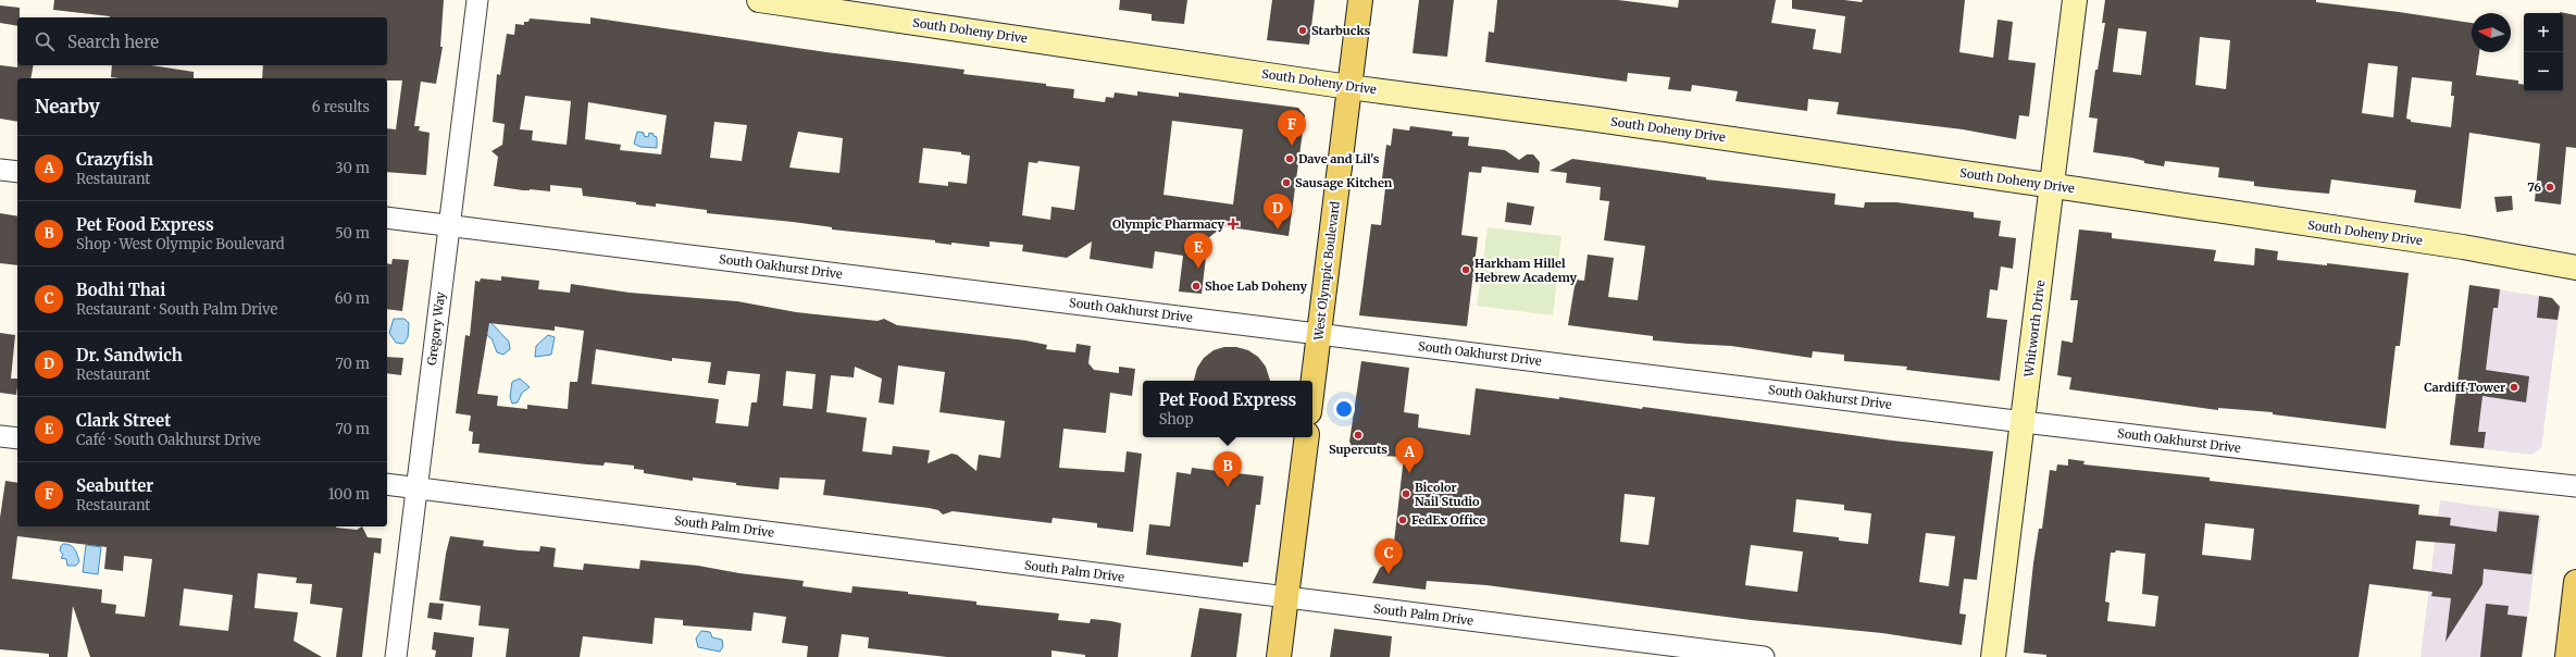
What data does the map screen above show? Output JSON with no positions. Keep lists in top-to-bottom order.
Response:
{
  "streets": {
    "main road": ["West Olympic Boulevard"],
    "street": [
      "South Doheny Drive",
      "South Oakhurst Drive",
      "Gregory Way",
      "Whitworth Drive",
      "South Palm Drive"
    ]
  },
  "crossings": [
    ["South Doheny Drive", "West Olympic Boulevard"],
    ["South Doheny Drive", "Whitworth Drive"],
    ["South Oakhurst Drive", "West Olympic Boulevard"],
    ["South Oakhurst Drive", "Gregory Way"],
    ["South Oakhurst Drive", "Whitworth Drive"],
    ["Gregory Way", "South Palm Drive"]
  ],
  "places": {
    "other": [
      "Starbucks",
      "Dave and Lil's",
      "Sausage Kitchen",
      "76",
      "Harkham Hillel Hebrew Academy",
      "Shoe Lab Doheny",
      "Cardiff Tower",
      "Supercuts",
      "Bicolor Nail Studio",
      "FedEx Office"
    ],
    "health": ["Olympic Pharmacy"]
  },
  "north": "left",
  "page": {
    "map_buttons": ["+", "−"],
    "search": "Search here",
    "heading": ["Nearby", "6 results"],
    "pins": [
      "F",
      "D",
      "E",
      "A",
      "B",
      "C"
    ],
    "list": [
      {
        "mark": "A",
        "name": "Crazyfish",
        "note": "Restaurant",
        "value": "30 m"
      },
      {
        "mark": "B",
        "name": "Pet Food Express",
        "note": "Shop · West Olympic Boulevard",
        "value": "50 m"
      },
      {
        "mark": "C",
        "name": "Bodhi Thai",
        "note": "Restaurant · South Palm Drive",
        "value": "60 m"
      },
      {
        "mark": "D",
        "name": "Dr. Sandwich",
        "note": "Restaurant",
        "value": "70 m"
      },
      {
        "mark": "E",
        "name": "Clark Street",
        "note": "Café · South Oakhurst Drive",
        "value": "70 m"
      },
      {
        "mark": "F",
        "name": "Seabutter",
        "note": "Restaurant",
        "value": "100 m"
      }
    ],
    "popup": ["Pet Food Express", "Shop"]
  }
}
